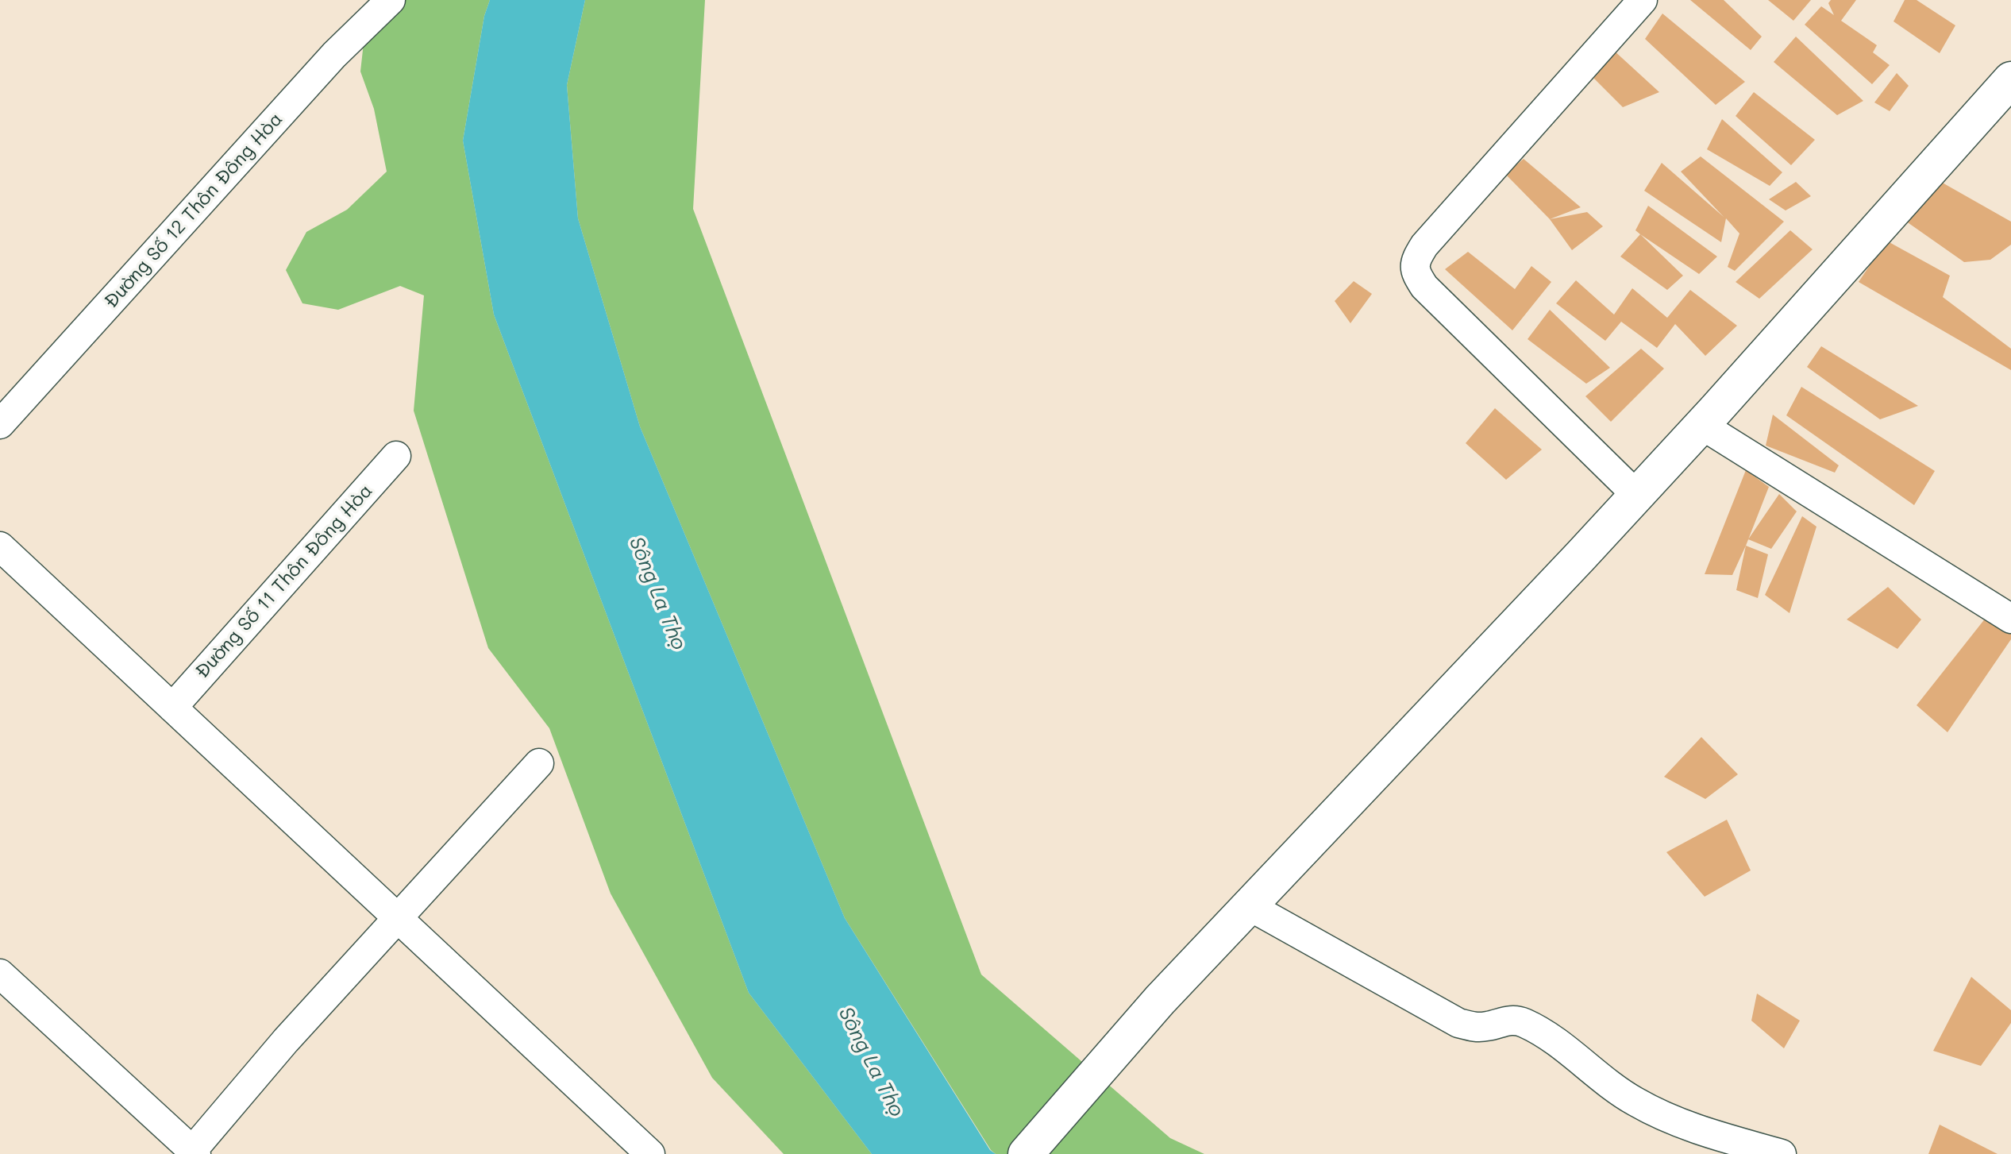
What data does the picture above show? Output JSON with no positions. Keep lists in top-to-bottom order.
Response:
{
  "streets": {
    "street": ["Đường Số 12 Thôn Đông Hòa", "Đường Số 11 Thôn Đông Hòa"]
  },
  "water": ["Sông La Thọ"]
}
